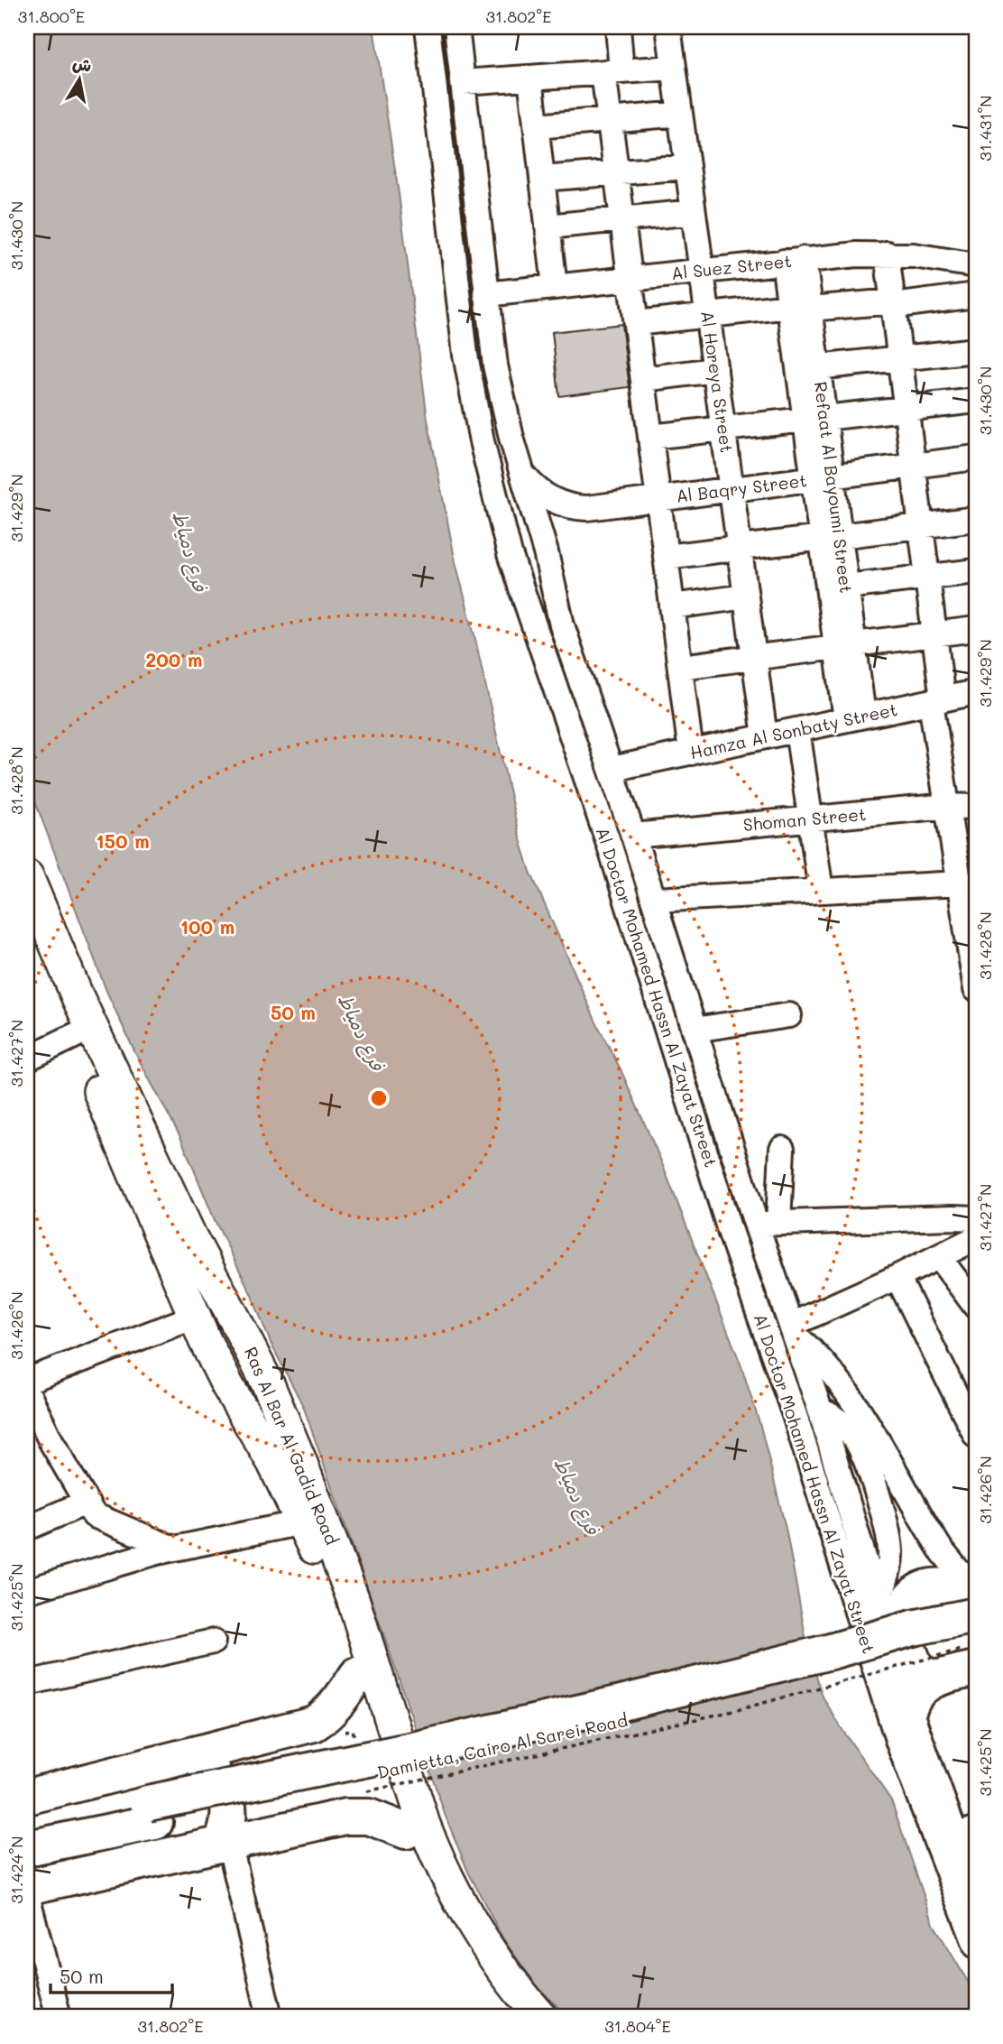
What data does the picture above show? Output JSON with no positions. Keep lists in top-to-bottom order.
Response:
{
  "streets": {
    "highway": ["Damietta, Cairo Al Sarei Road"],
    "main road": ["Ras Al Bar Al Gadid Road"],
    "street": [
      "Al Suez Street",
      "Al Horeya Street",
      "Refaat Al Bayoumi Street",
      "Al Baqry Street",
      "Hamza Al Sonbaty Street",
      "Shoman Street",
      "Al Doctor Mohamed Hassn Al Zayat Street"
    ]
  },
  "crossings": [
    ["Al Suez Street", "Al Horeya Street"],
    ["Al Suez Street", "Refaat Al Bayoumi Street"],
    ["Al Suez Street", "Al Doctor Mohamed Hassn Al Zayat Street"],
    ["Al Horeya Street", "Al Baqry Street"],
    ["Al Horeya Street", "Hamza Al Sonbaty Street"],
    ["Refaat Al Bayoumi Street", "Al Baqry Street"],
    ["Refaat Al Bayoumi Street", "Hamza Al Sonbaty Street"],
    ["Al Baqry Street", "Al Doctor Mohamed Hassn Al Zayat Street"],
    ["Hamza Al Sonbaty Street", "Al Doctor Mohamed Hassn Al Zayat Street"],
    ["Shoman Street", "Al Doctor Mohamed Hassn Al Zayat Street"]
  ],
  "water": ["فرع دمياط"],
  "scale_bar": "50 m",
  "north": "top",
  "coordinates": [
    "31.800°E",
    "31.802°E",
    "31.431°N",
    "31.430°N",
    "31.429°N",
    "31.428°N",
    "31.427°N",
    "31.426°N",
    "31.425°N",
    "31.424°N",
    "31.804°E"
  ],
  "rings": [
    "200 m",
    "150 m",
    "100 m",
    "50 m"
  ]
}
